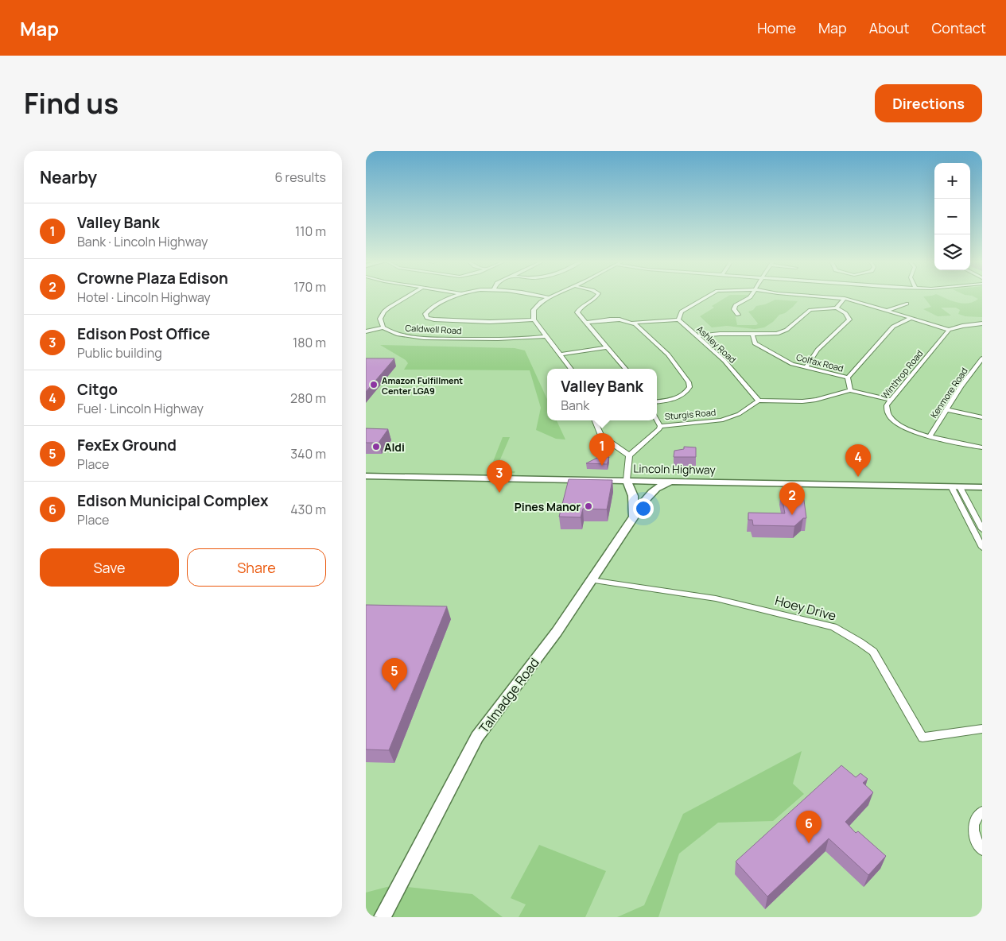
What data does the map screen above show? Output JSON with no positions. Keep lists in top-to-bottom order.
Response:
{
  "streets": {
    "main road": ["Lincoln Highway", "Talmadge Road"],
    "street": [
      "Caldwell Road",
      "Ashley Road",
      "Colfax Road",
      "Winthrop Road",
      "Kenmore Road",
      "Sturgis Road",
      "Hoey Drive"
    ]
  },
  "crossings": [
    ["Ashley Road", "Sturgis Road"],
    ["Winthrop Road", "Kenmore Road"],
    ["Lincoln Highway", "Talmadge Road"],
    ["Hoey Drive", "Talmadge Road"]
  ],
  "places": ["Amazon Fulfillment Center LGA9", "Aldi", "Pines Manor"],
  "page": {
    "header": "Map",
    "nav": [
      "Home",
      "Map",
      "About",
      "Contact"
    ],
    "title": "Find us",
    "buttons": [
      "Directions",
      ["Save", "Share"]
    ],
    "heading": ["Nearby", "6 results"],
    "map_buttons": ["+", "−"],
    "list": [
      {
        "mark": "1",
        "name": "Valley Bank",
        "note": "Bank · Lincoln Highway",
        "value": "110 m"
      },
      {
        "mark": "2",
        "name": "Crowne Plaza Edison",
        "note": "Hotel · Lincoln Highway",
        "value": "170 m"
      },
      {
        "mark": "3",
        "name": "Edison Post Office",
        "note": "Public building",
        "value": "180 m"
      },
      {
        "mark": "4",
        "name": "Citgo",
        "note": "Fuel · Lincoln Highway",
        "value": "280 m"
      },
      {
        "mark": "5",
        "name": "FexEx Ground",
        "note": "Place",
        "value": "340 m"
      },
      {
        "mark": "6",
        "name": "Edison Municipal Complex",
        "note": "Place",
        "value": "430 m"
      }
    ],
    "popup": ["Valley Bank", "Bank"],
    "pins": [
      "1",
      "4",
      "3",
      "2",
      "5",
      "6"
    ]
  }
}
